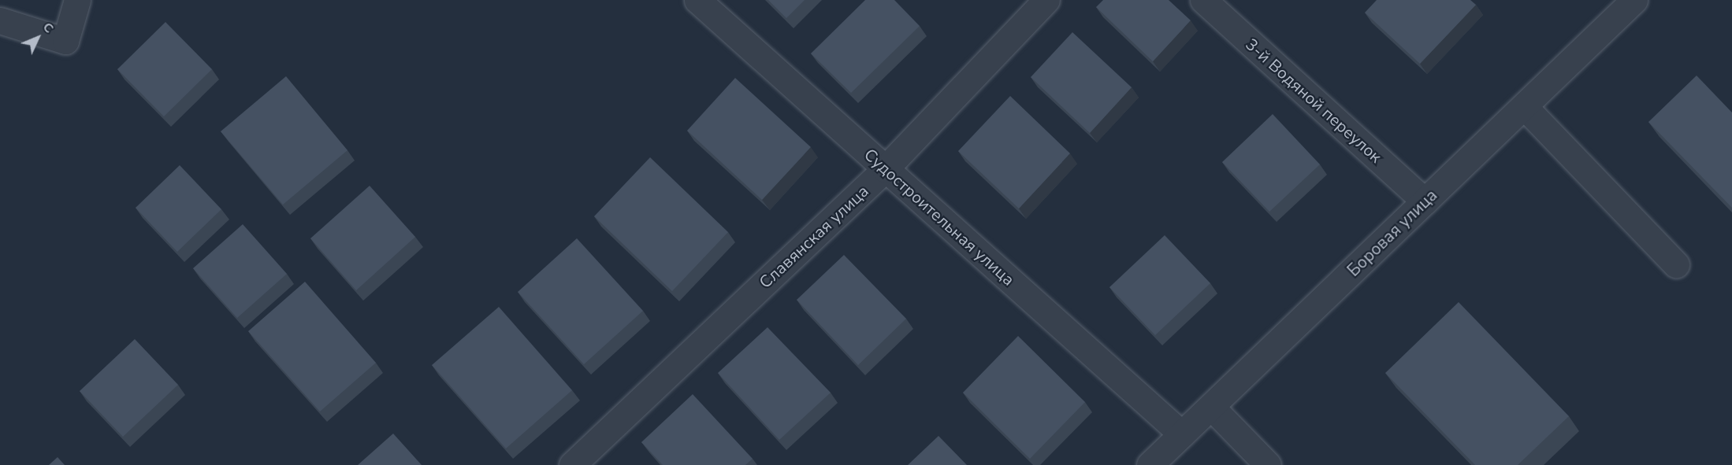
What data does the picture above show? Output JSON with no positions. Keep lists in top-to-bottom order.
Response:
{
  "streets": {
    "street": [
      "3-й Водяной переулок",
      "Судостроительная улица",
      "Боровая улица",
      "Славянская улица"
    ]
  },
  "crossings": [
    ["3-й Водяной переулок", "Боровая улица"],
    ["Судостроительная улица", "Боровая улица"],
    ["Судостроительная улица", "Славянская улица"]
  ],
  "north": "top right"
}
